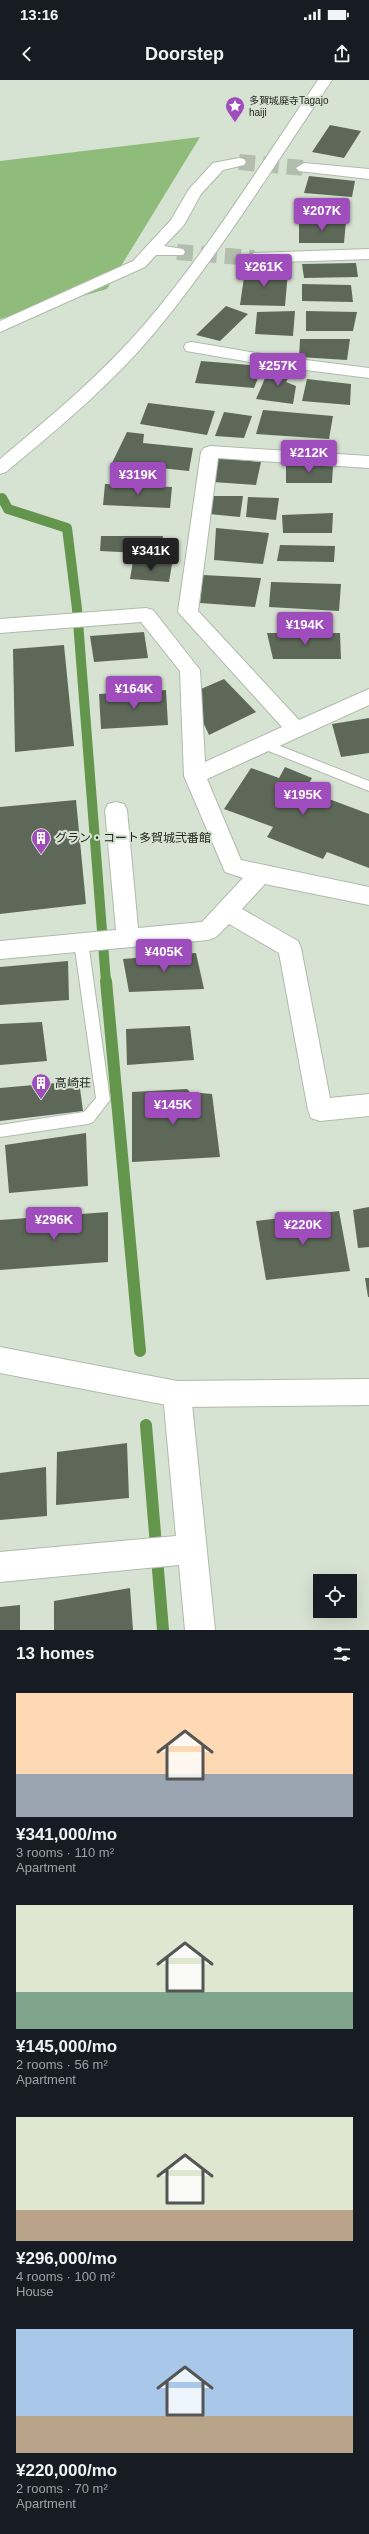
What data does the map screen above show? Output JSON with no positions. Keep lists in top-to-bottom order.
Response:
{
  "places": {
    "place": ["多賀城廃寺Tagajo haiji"],
    "building": ["グラン・コート多賀城弐番館", "高崎荘"]
  },
  "page": {
    "status": "13:16",
    "header": "Doorstep",
    "price": [
      "¥207K",
      "¥261K",
      "¥257K",
      "¥212K",
      "¥319K",
      "¥341K",
      "¥194K",
      "¥164K",
      "¥195K",
      "¥405K",
      "¥145K",
      "¥296K",
      "¥220K"
    ],
    "heading": "13 homes",
    "list": [
      {
        "name": "¥341,000/mo",
        "note": "3 rooms · 110 m² · Apartment"
      },
      {
        "name": "¥145,000/mo",
        "note": "2 rooms · 56 m² · Apartment"
      },
      {
        "name": "¥296,000/mo",
        "note": "4 rooms · 100 m² · House"
      },
      {
        "name": "¥220,000/mo",
        "note": "2 rooms · 70 m² · Apartment"
      }
    ]
  }
}
